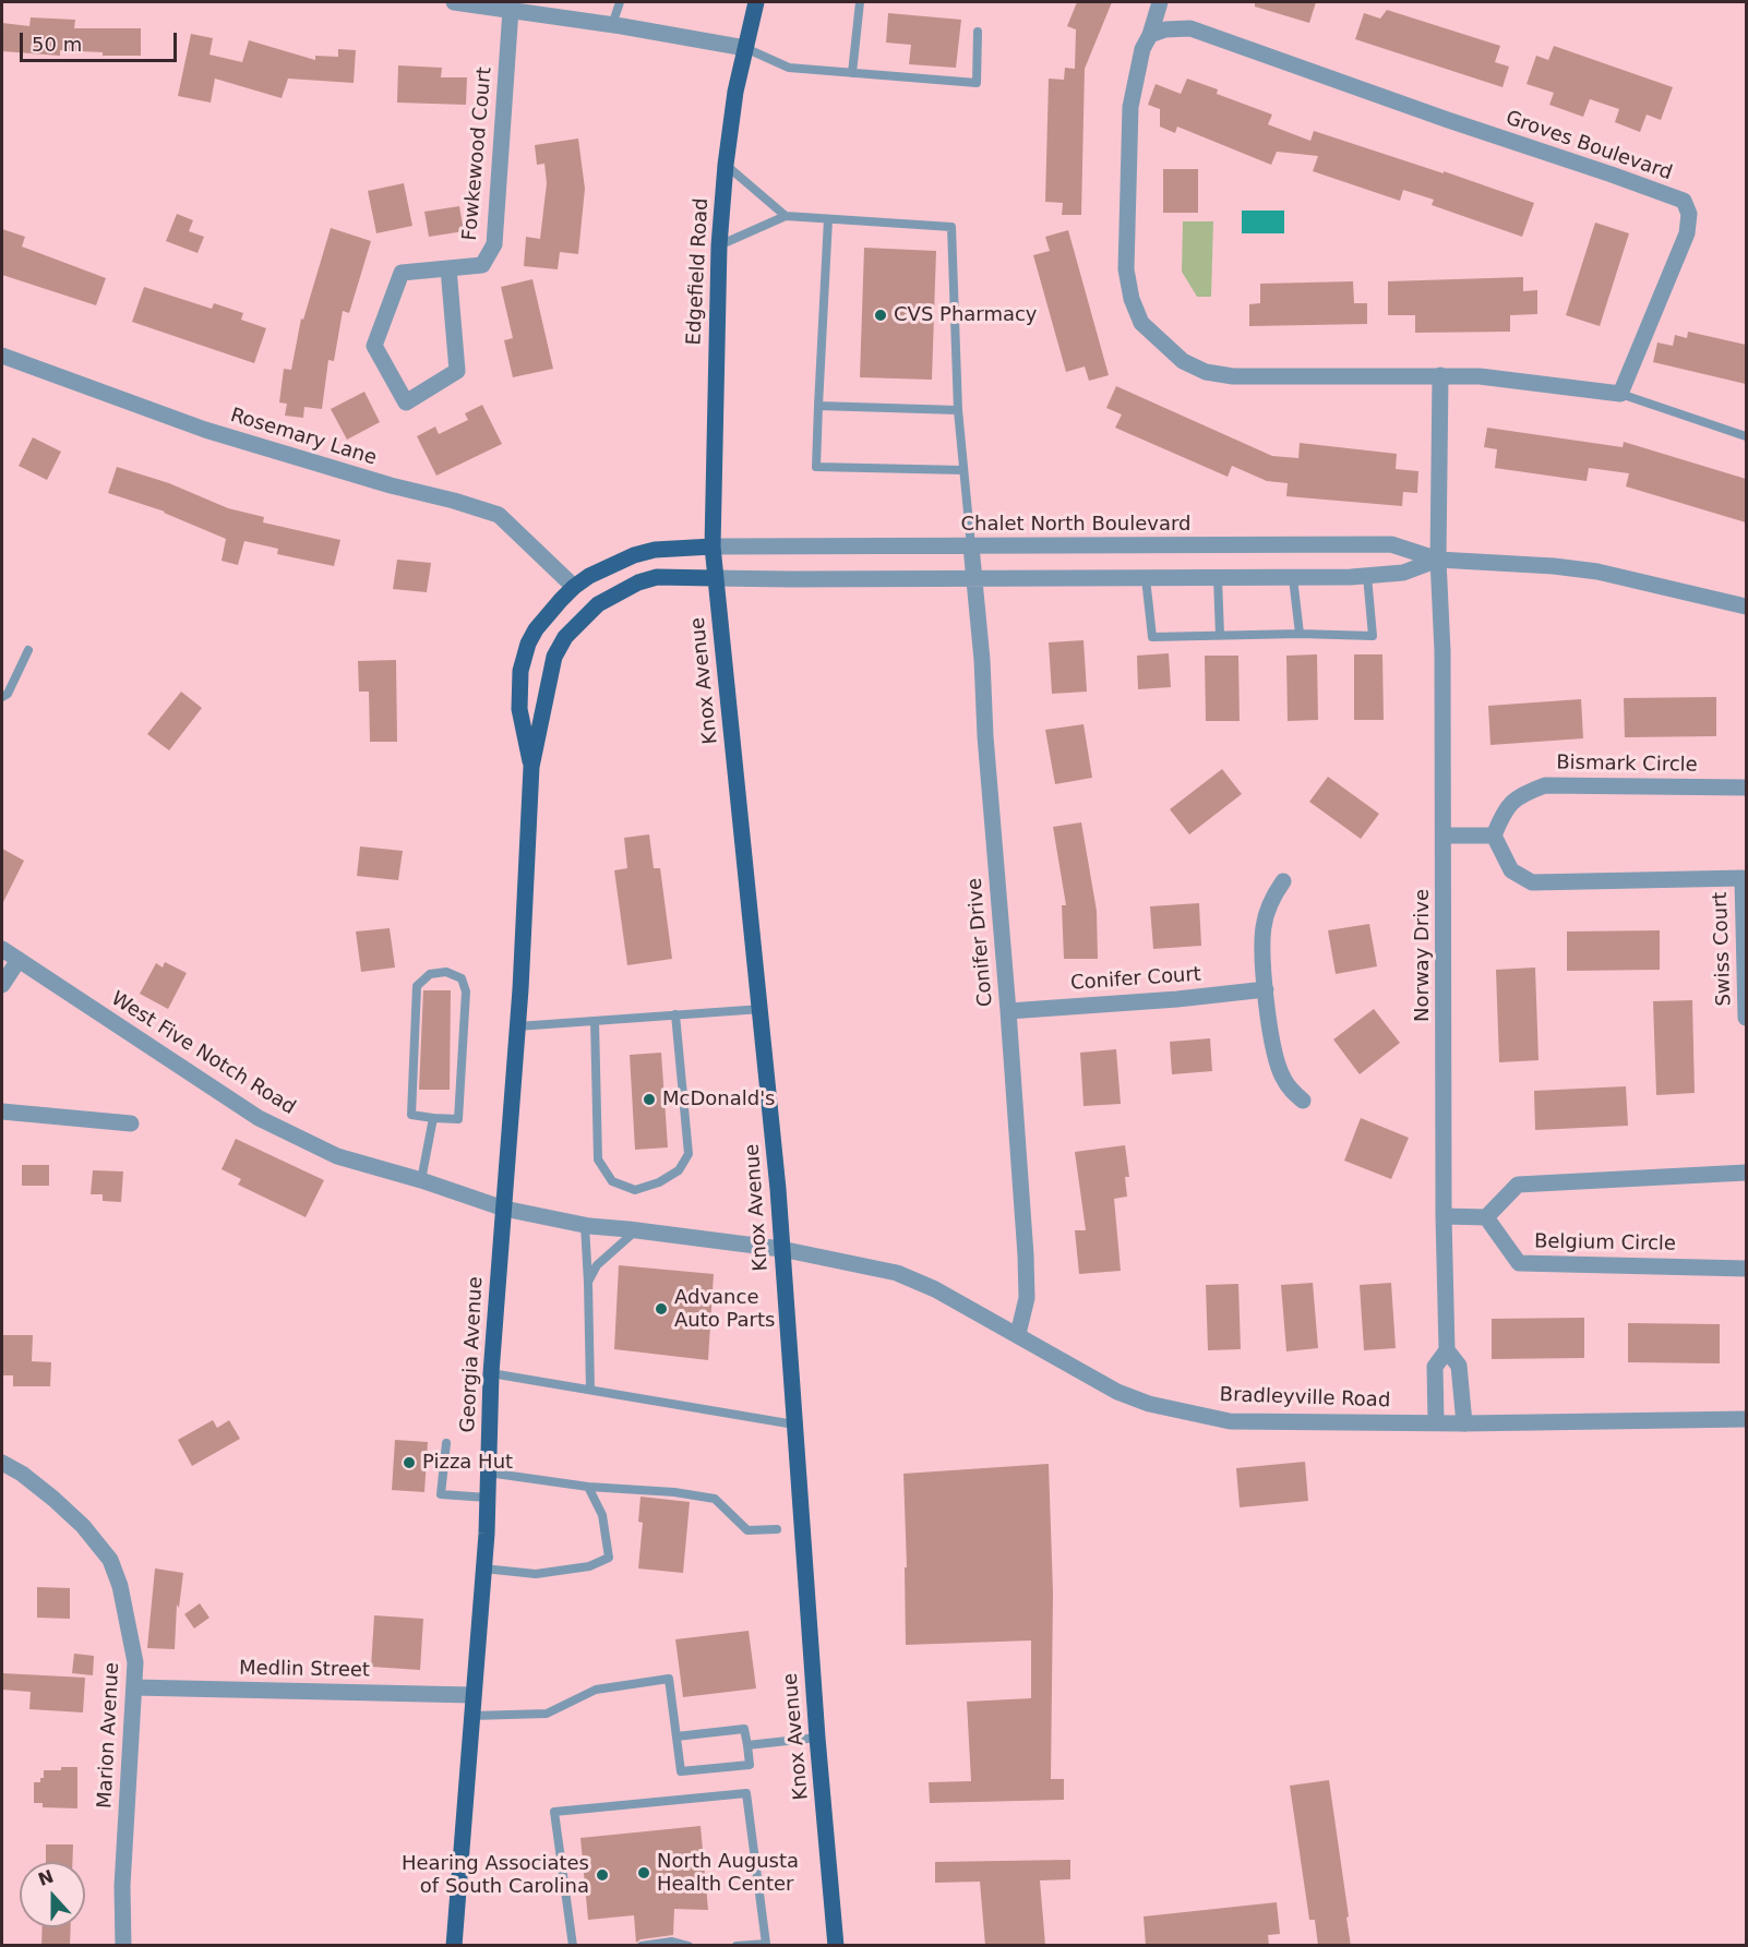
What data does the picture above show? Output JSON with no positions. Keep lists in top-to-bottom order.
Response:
{
  "streets": {
    "main road": ["Edgefield Road", "Knox Avenue", "Georgia Avenue"],
    "street": [
      "Groves Boulevard",
      "Fowkewood Court",
      "Rosemary Lane",
      "Chalet North Boulevard",
      "Bismark Circle",
      "Conifer Drive",
      "Swiss Court",
      "Norway Drive",
      "Conifer Court",
      "West Five Notch Road",
      "Belgium Circle",
      "Bradleyville Road",
      "Medlin Street",
      "Marion Avenue"
    ]
  },
  "crossings": [
    ["Edgefield Road", "Chalet North Boulevard"],
    ["Edgefield Road", "Knox Avenue"],
    ["Edgefield Road", "Georgia Avenue"],
    ["Rosemary Lane", "Georgia Avenue"],
    ["Chalet North Boulevard", "Knox Avenue"],
    ["Chalet North Boulevard", "Conifer Drive"],
    ["Chalet North Boulevard", "Norway Drive"],
    ["Chalet North Boulevard", "Georgia Avenue"],
    ["Knox Avenue", "Georgia Avenue"],
    ["Knox Avenue", "Bradleyville Road"],
    ["Bismark Circle", "Swiss Court"],
    ["Conifer Drive", "Conifer Court"],
    ["Conifer Drive", "Bradleyville Road"],
    ["Norway Drive", "Bradleyville Road"],
    ["West Five Notch Road", "Georgia Avenue"],
    ["West Five Notch Road", "Bradleyville Road"],
    ["Georgia Avenue", "Medlin Street"],
    ["Medlin Street", "Marion Avenue"]
  ],
  "places": [
    "CVS Pharmacy",
    "McDonald's",
    "Advance Auto Parts",
    "Pizza Hut",
    "North Augusta Health Center",
    "Hearing Associates of South Carolina"
  ],
  "scale_bar": "50 m",
  "north": "top"
}
